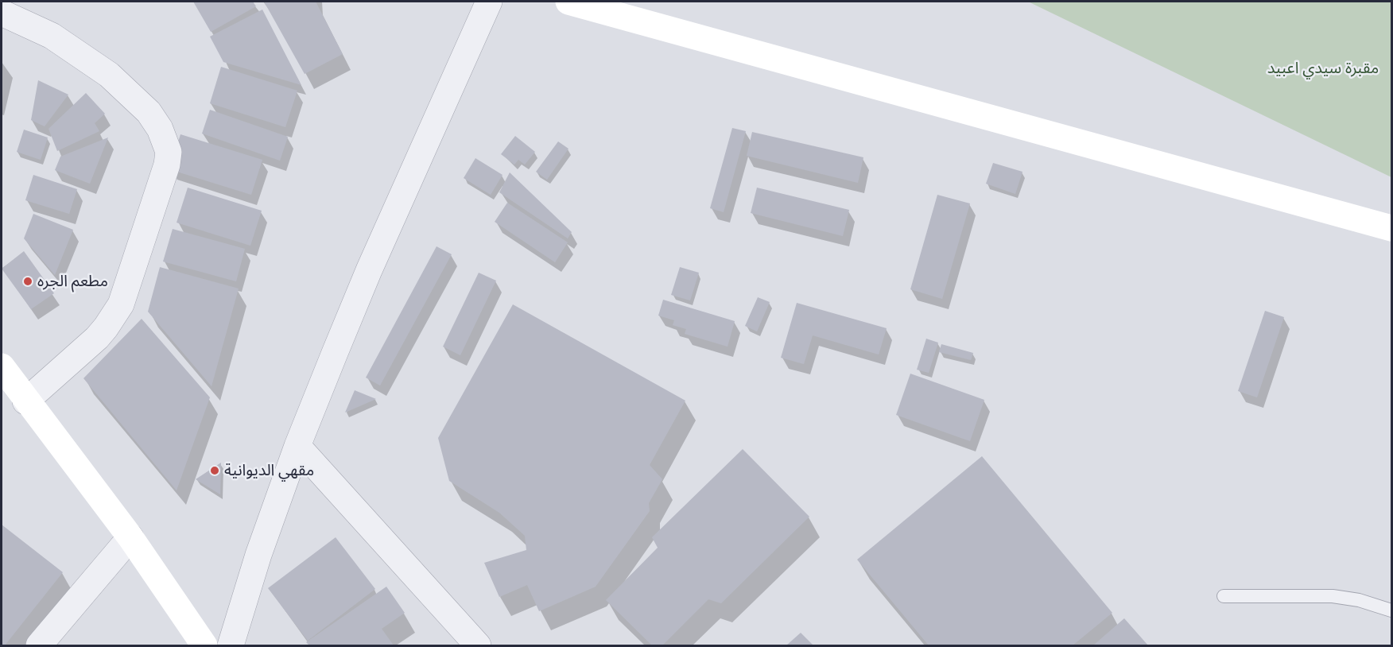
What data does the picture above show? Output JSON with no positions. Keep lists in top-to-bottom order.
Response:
{
  "parks": ["مقبرة سيدي اعبيد"],
  "places": ["مطعم الجره", "مقهي الديوانية"]
}
